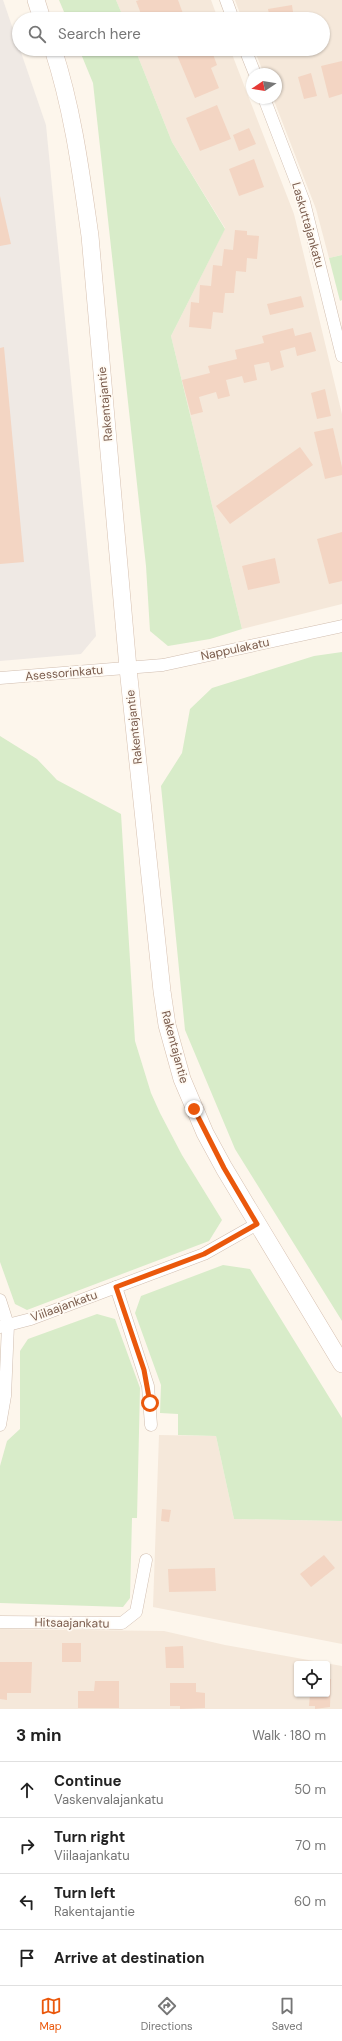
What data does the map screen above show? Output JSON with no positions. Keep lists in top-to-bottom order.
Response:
{
  "streets": {
    "street": [
      "Laskuttajankatu",
      "Rakentajantie",
      "Nappulakatu",
      "Asessorinkatu",
      "Viilaajankatu",
      "Hitsaajankatu"
    ]
  },
  "crossings": [
    ["Rakentajantie", "Nappulakatu"],
    ["Rakentajantie", "Asessorinkatu"],
    ["Rakentajantie", "Viilaajankatu"],
    ["Nappulakatu", "Asessorinkatu"]
  ],
  "north": "left",
  "page": {
    "search": "Search here",
    "heading": ["3 min", "Walk · 180 m"],
    "list": [
      ["Continue", "Vaskenvalajankatu", "50 m"],
      ["Turn right", "Viilaajankatu", "70 m"],
      ["Turn left", "Rakentajantie", "60 m"],
      "Arrive at destination"
    ],
    "nav": ["Map", "Directions", "Saved"]
  }
}
